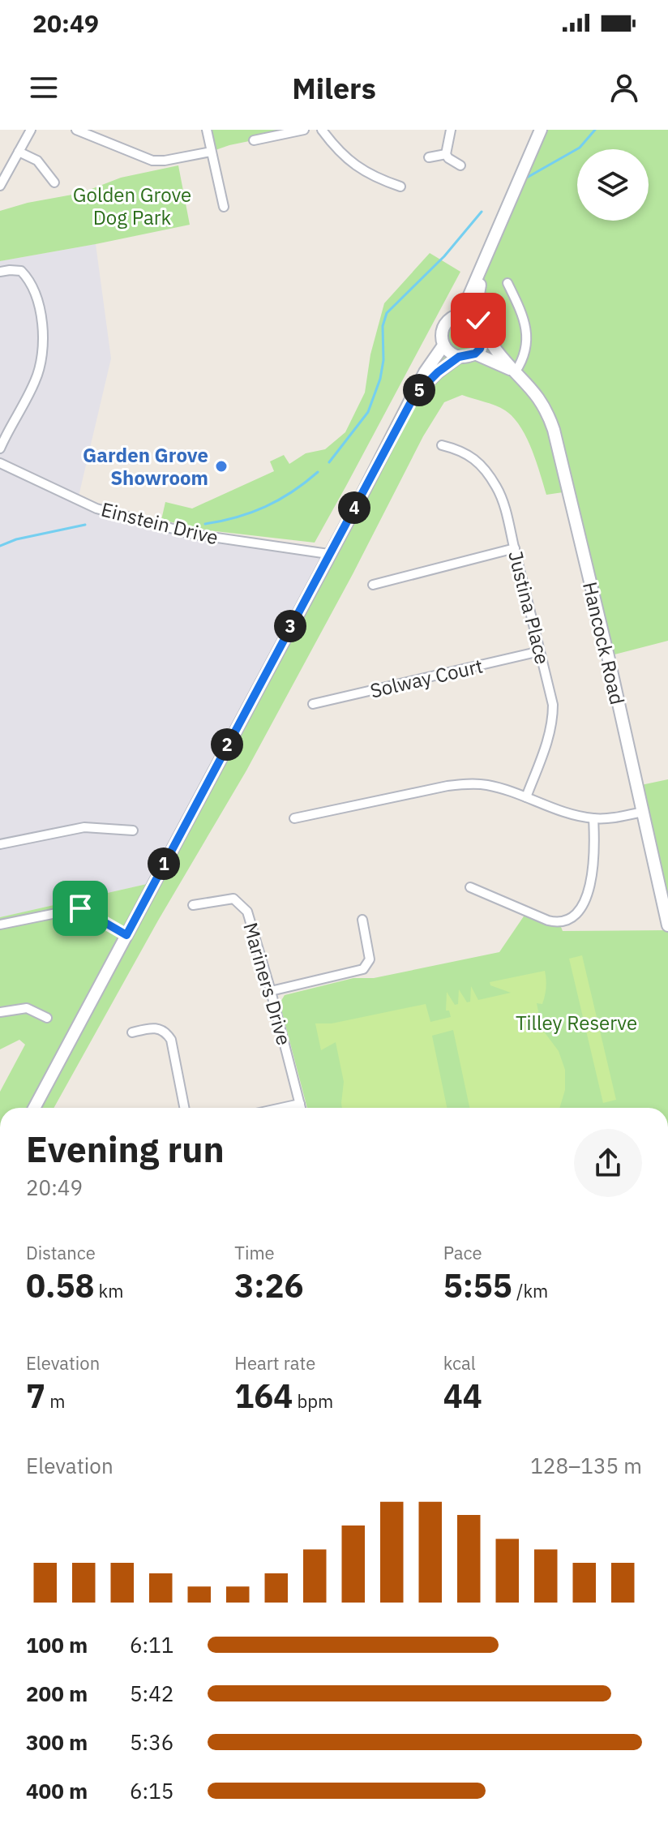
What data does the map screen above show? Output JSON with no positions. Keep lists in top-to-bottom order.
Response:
{
  "streets": {
    "main road": ["Hancock Road"],
    "street": [
      "Einstein Drive",
      "Justina Place",
      "Solway Court",
      "Mariners Drive"
    ]
  },
  "crossings": [
    ["Justina Place", "Solway Court"]
  ],
  "parks": ["Golden Grove Dog Park", "Tilley Reserve"],
  "places": ["Garden Grove Showroom"],
  "page": {
    "status": "20:49",
    "header": "Milers",
    "pins": [
      "5",
      "4",
      "3",
      "2",
      "1"
    ],
    "heading": ["Evening run", "20:49"],
    "stats": [
      ["Distance", "0.58 km"],
      ["Time", "3:26"],
      ["Pace", "5:55 /km"],
      ["Elevation", "7 m"],
      ["Heart rate", "164 bpm"],
      ["kcal", "44"]
    ],
    "chart": ["Elevation", "128–135 m"],
    "list": [
      {
        "name": "100 m",
        "note": "6:11"
      },
      {
        "name": "200 m",
        "note": "5:42"
      },
      {
        "name": "300 m",
        "note": "5:36"
      },
      {
        "name": "400 m",
        "note": "6:15"
      }
    ]
  }
}
